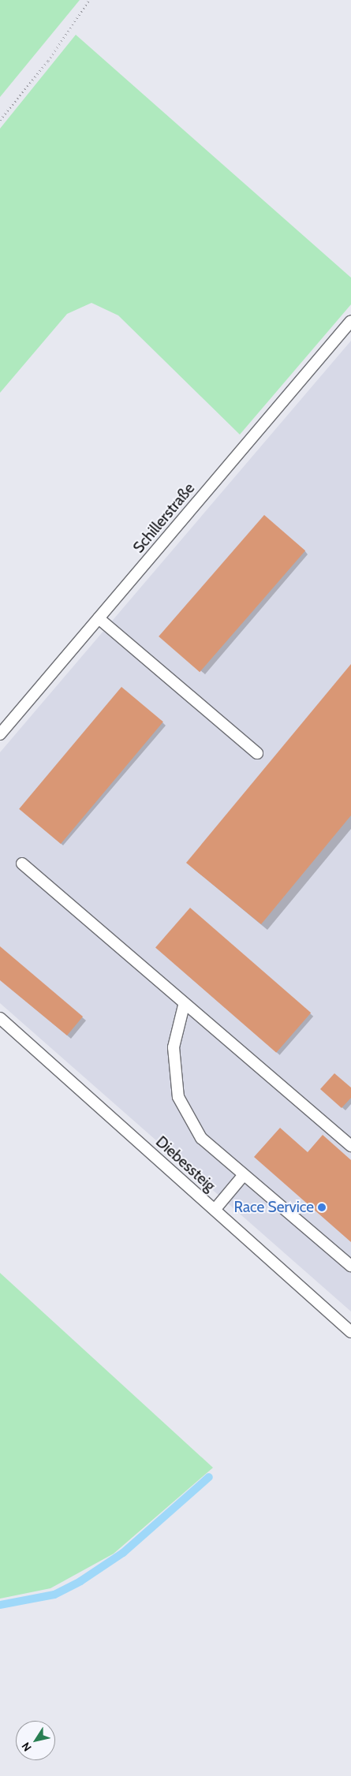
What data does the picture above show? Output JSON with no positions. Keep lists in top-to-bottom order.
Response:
{
  "streets": {
    "lane": ["Schillerstraße", "Diebessteig"]
  },
  "places": ["Race Service"],
  "north": "bottom left"
}
